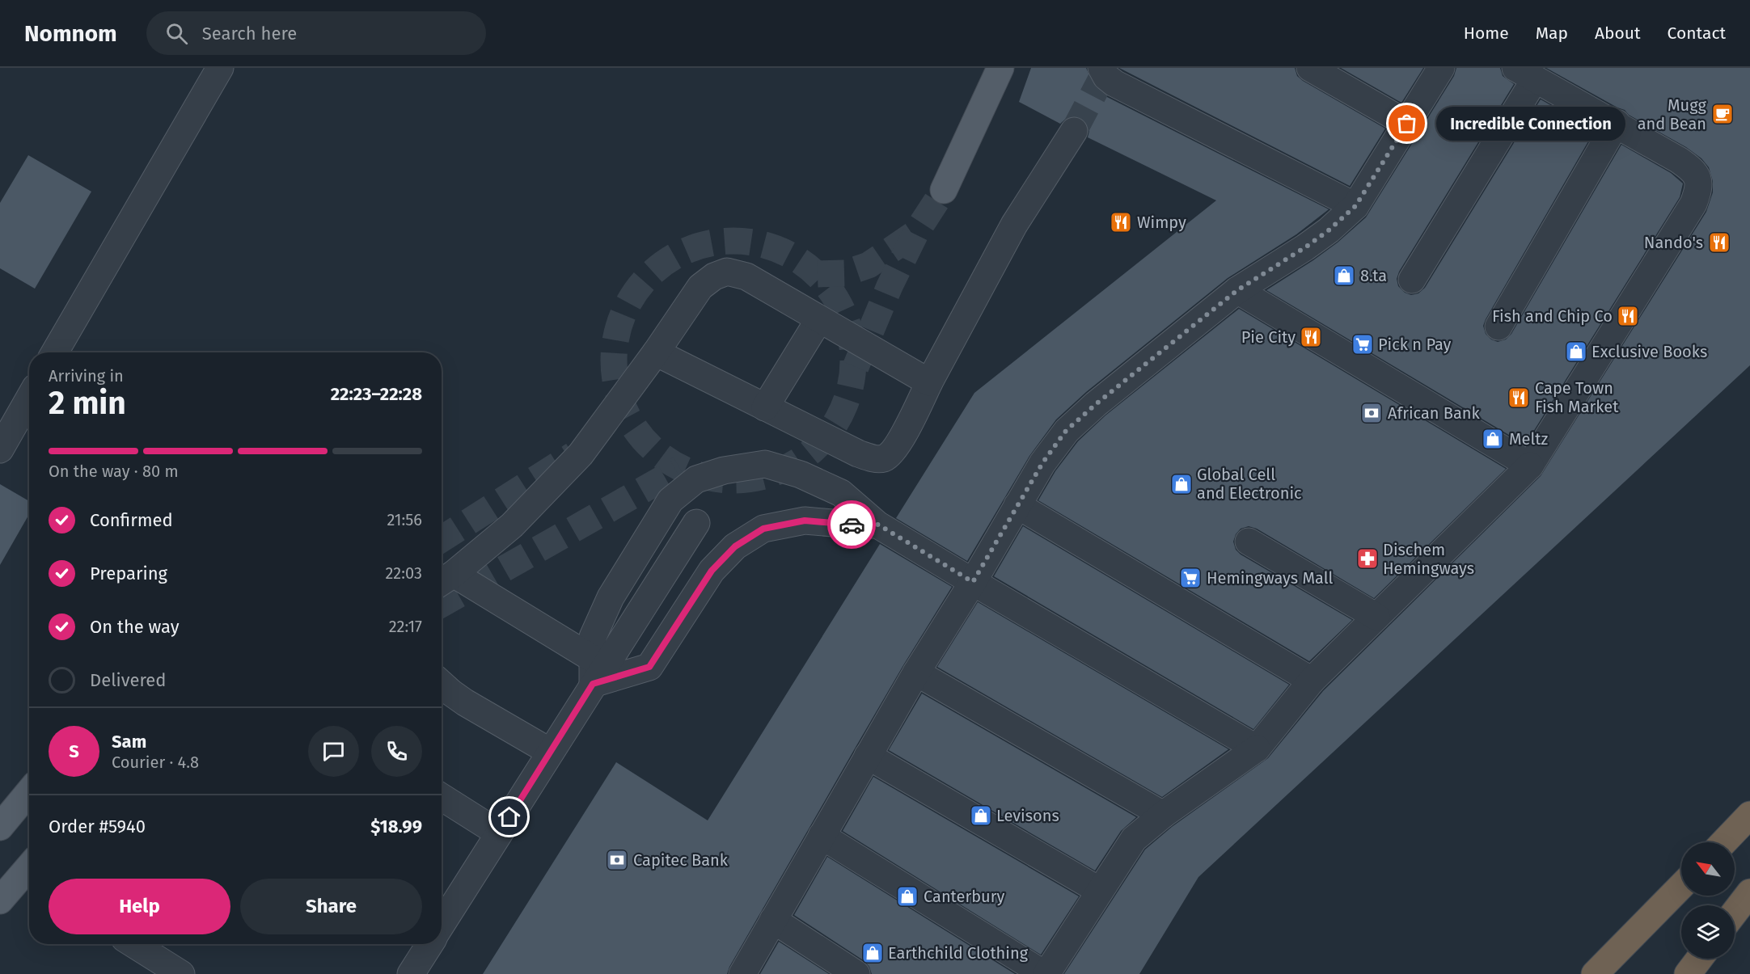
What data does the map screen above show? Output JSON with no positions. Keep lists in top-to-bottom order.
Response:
{
  "places": {
    "cafe": ["Mugg and Bean"],
    "other": ["Incredible Connection"],
    "restaurant": [
      "Wimpy",
      "Nando's",
      "Fish and Chip Co",
      "Pie City",
      "Cape Town Fish Market"
    ],
    "shop": [
      "8.ta",
      "Exclusive Books",
      "Meltz",
      "Global Cell and Electronic",
      "Levisons",
      "Canterbury",
      "Earthchild Clothing"
    ],
    "supermarket": ["Pick n Pay", "Hemingways Mall"],
    "bank": ["African Bank", "Capitec Bank"],
    "pharmacy": ["Dischem Hemingways"]
  },
  "north": "top left",
  "page": {
    "header": "Nomnom",
    "search": "Search here",
    "nav": [
      "Home",
      "Map",
      "About",
      "Contact"
    ],
    "bubble": "Incredible Connection",
    "heading": ["2 min", "Arriving in", "22:23–22:28"],
    "panel": [
      "Sam",
      "Courier · 4.8",
      "Order #5940",
      "$18.99"
    ],
    "bar": "On the way · 80 m",
    "list": [
      ["Confirmed", "21:56"],
      ["Preparing", "22:03"],
      ["On the way", "22:17"],
      "Delivered"
    ],
    "round": "S",
    "buttons": ["Help", "Share"]
  }
}
